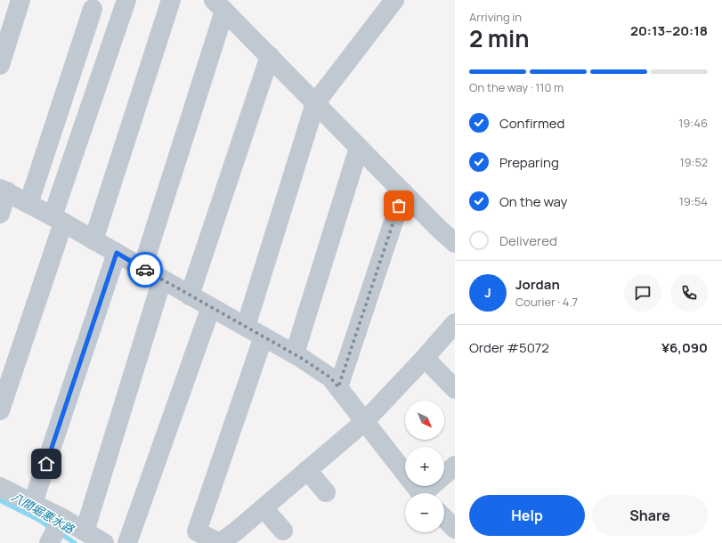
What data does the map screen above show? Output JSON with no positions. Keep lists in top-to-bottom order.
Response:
{
  "water": ["八間堀悪水路"],
  "north": "bottom right",
  "page": {
    "heading": ["2 min", "Arriving in", "20:13–20:18"],
    "panel": [
      "Jordan",
      "Courier · 4.7",
      "Order #5072",
      "¥6,090"
    ],
    "bar": "On the way · 110 m",
    "list": [
      ["Confirmed", "19:46"],
      ["Preparing", "19:52"],
      ["On the way", "19:54"],
      "Delivered"
    ],
    "round": "J",
    "map_buttons": ["+", "−"],
    "buttons": ["Help", "Share"]
  }
}
